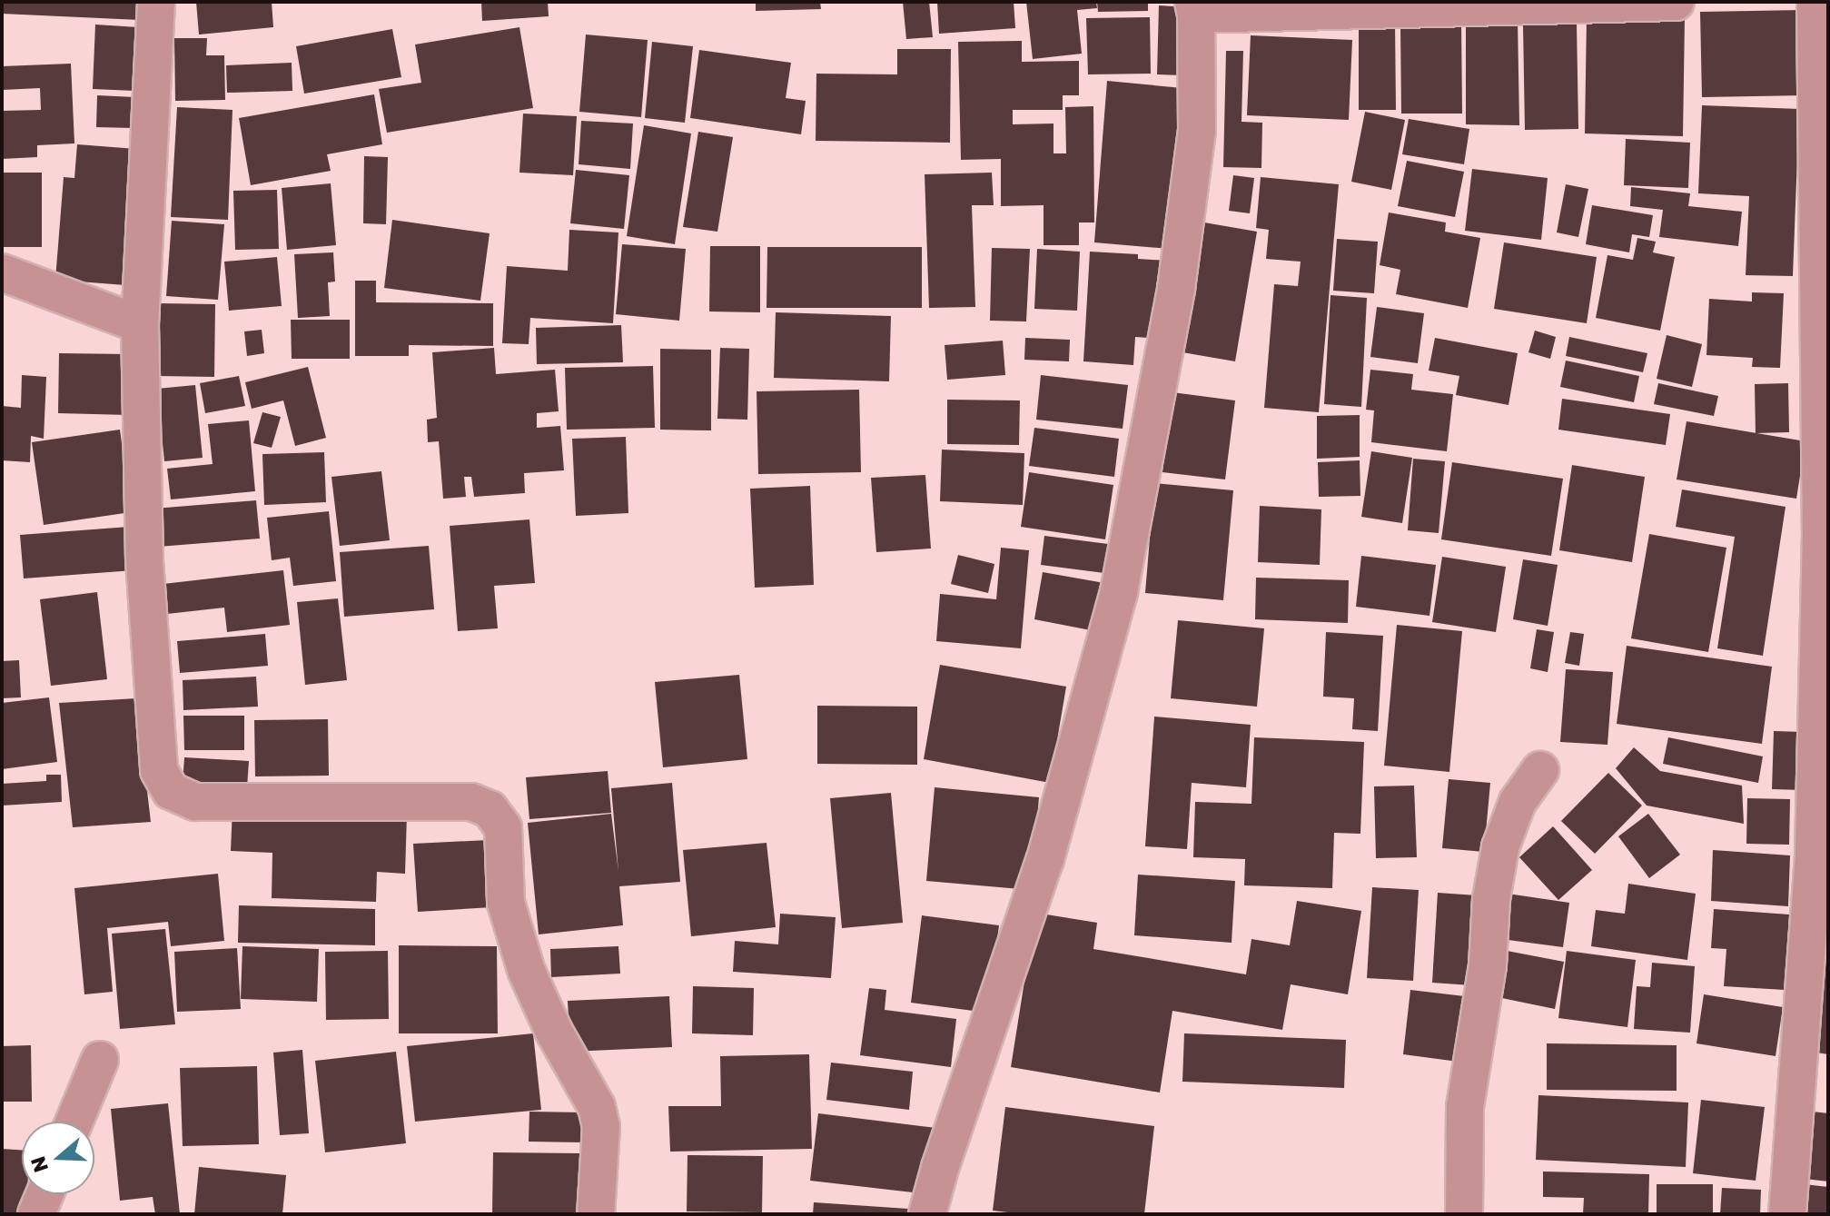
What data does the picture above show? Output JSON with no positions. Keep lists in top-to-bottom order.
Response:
{
  "north": "left"
}
